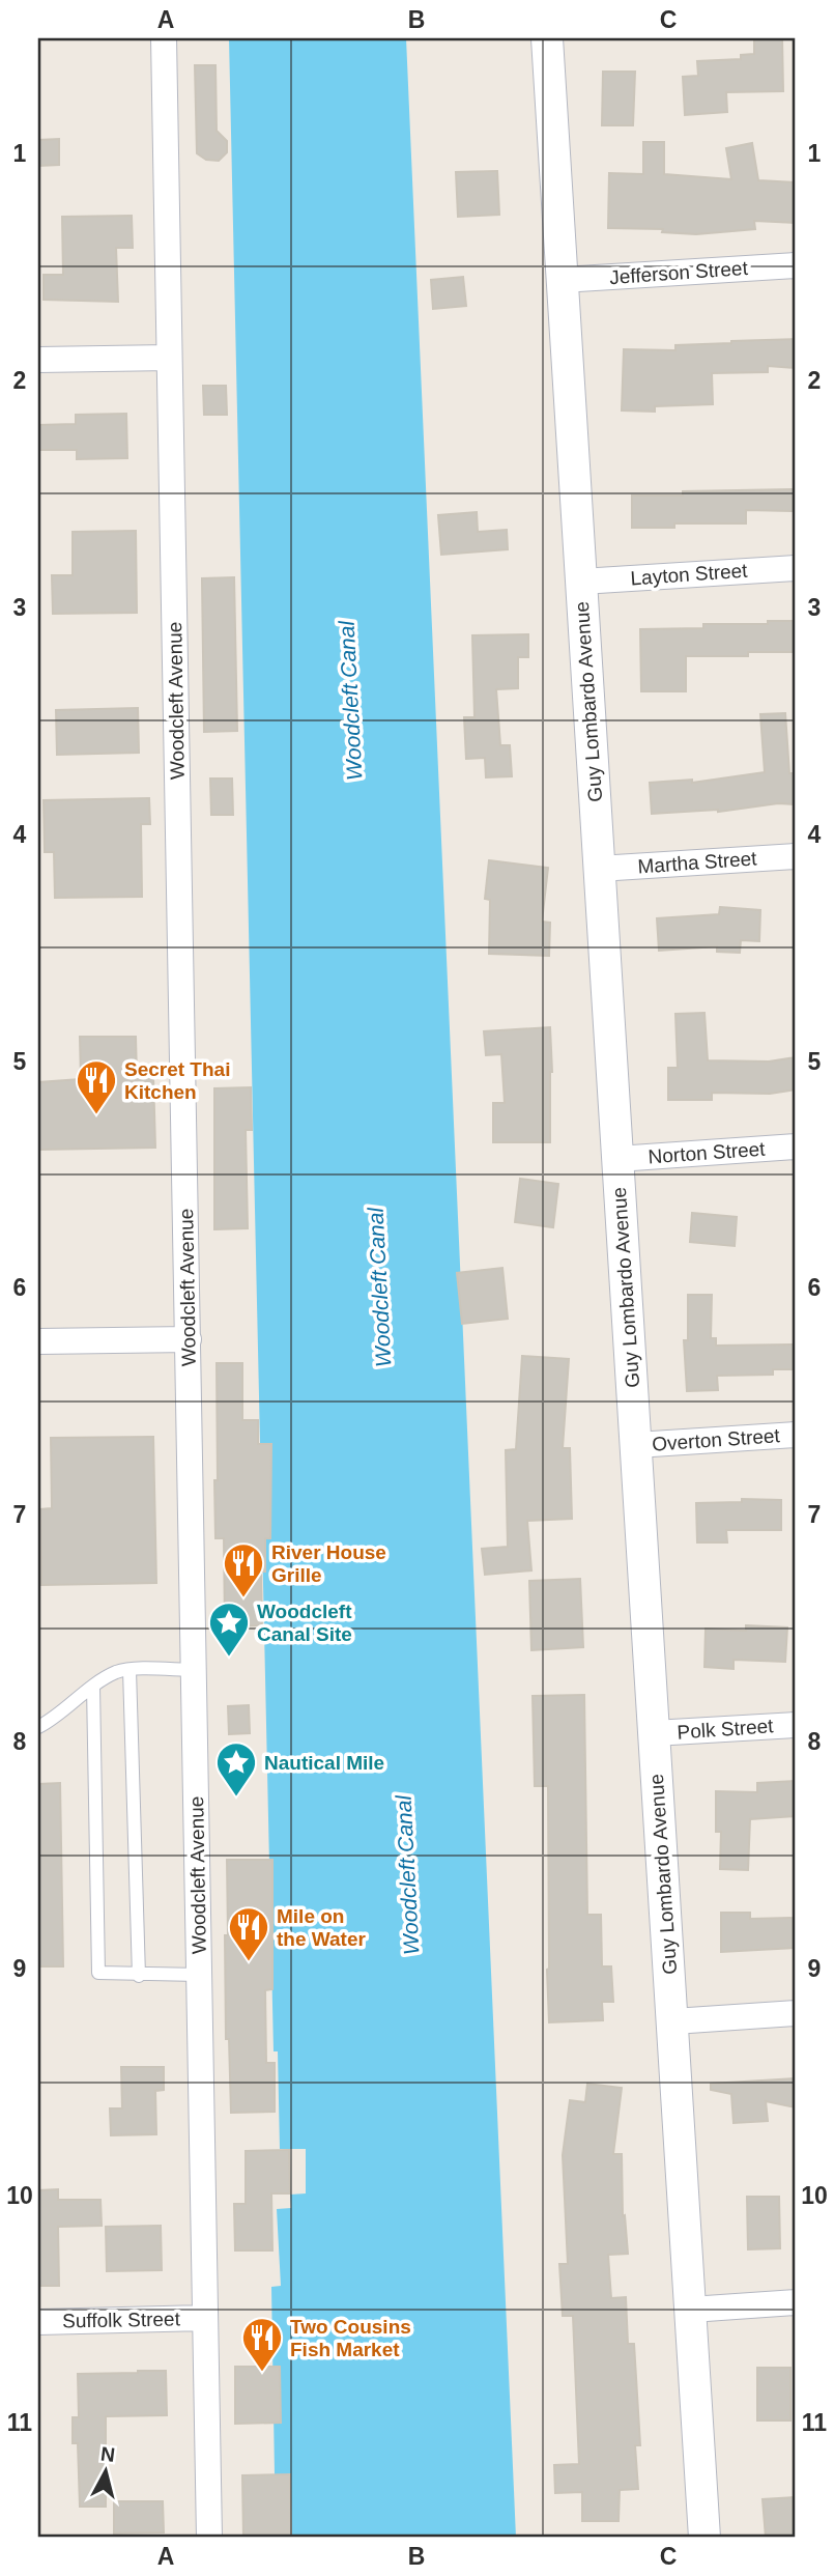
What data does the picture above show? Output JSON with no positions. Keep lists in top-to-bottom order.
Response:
{
  "streets": {
    "street": [
      "Jefferson Street",
      "Layton Street",
      "Woodcleft Avenue",
      "Guy Lombardo Avenue",
      "Martha Street",
      "Norton Street",
      "Overton Street",
      "Polk Street",
      "Suffolk Street"
    ]
  },
  "crossings": [
    ["Jefferson Street", "Guy Lombardo Avenue"],
    ["Layton Street", "Guy Lombardo Avenue"],
    ["Woodcleft Avenue", "Suffolk Street"],
    ["Guy Lombardo Avenue", "Martha Street"],
    ["Guy Lombardo Avenue", "Norton Street"],
    ["Guy Lombardo Avenue", "Overton Street"],
    ["Guy Lombardo Avenue", "Polk Street"]
  ],
  "water": ["Woodcleft Canal"],
  "places": {
    "restaurant": [
      "Secret Thai Kitchen",
      "River House Grille",
      "Mile on the Water",
      "Two Cousins Fish Market"
    ],
    "place": ["Woodcleft Canal Site", "Nautical Mile"]
  },
  "north": "top",
  "grid": {
    "columns": ["A", "B", "C"],
    "rows": [
      "1",
      "2",
      "3",
      "4",
      "5",
      "6",
      "7",
      "8",
      "9",
      "10",
      "11"
    ]
  }
}
